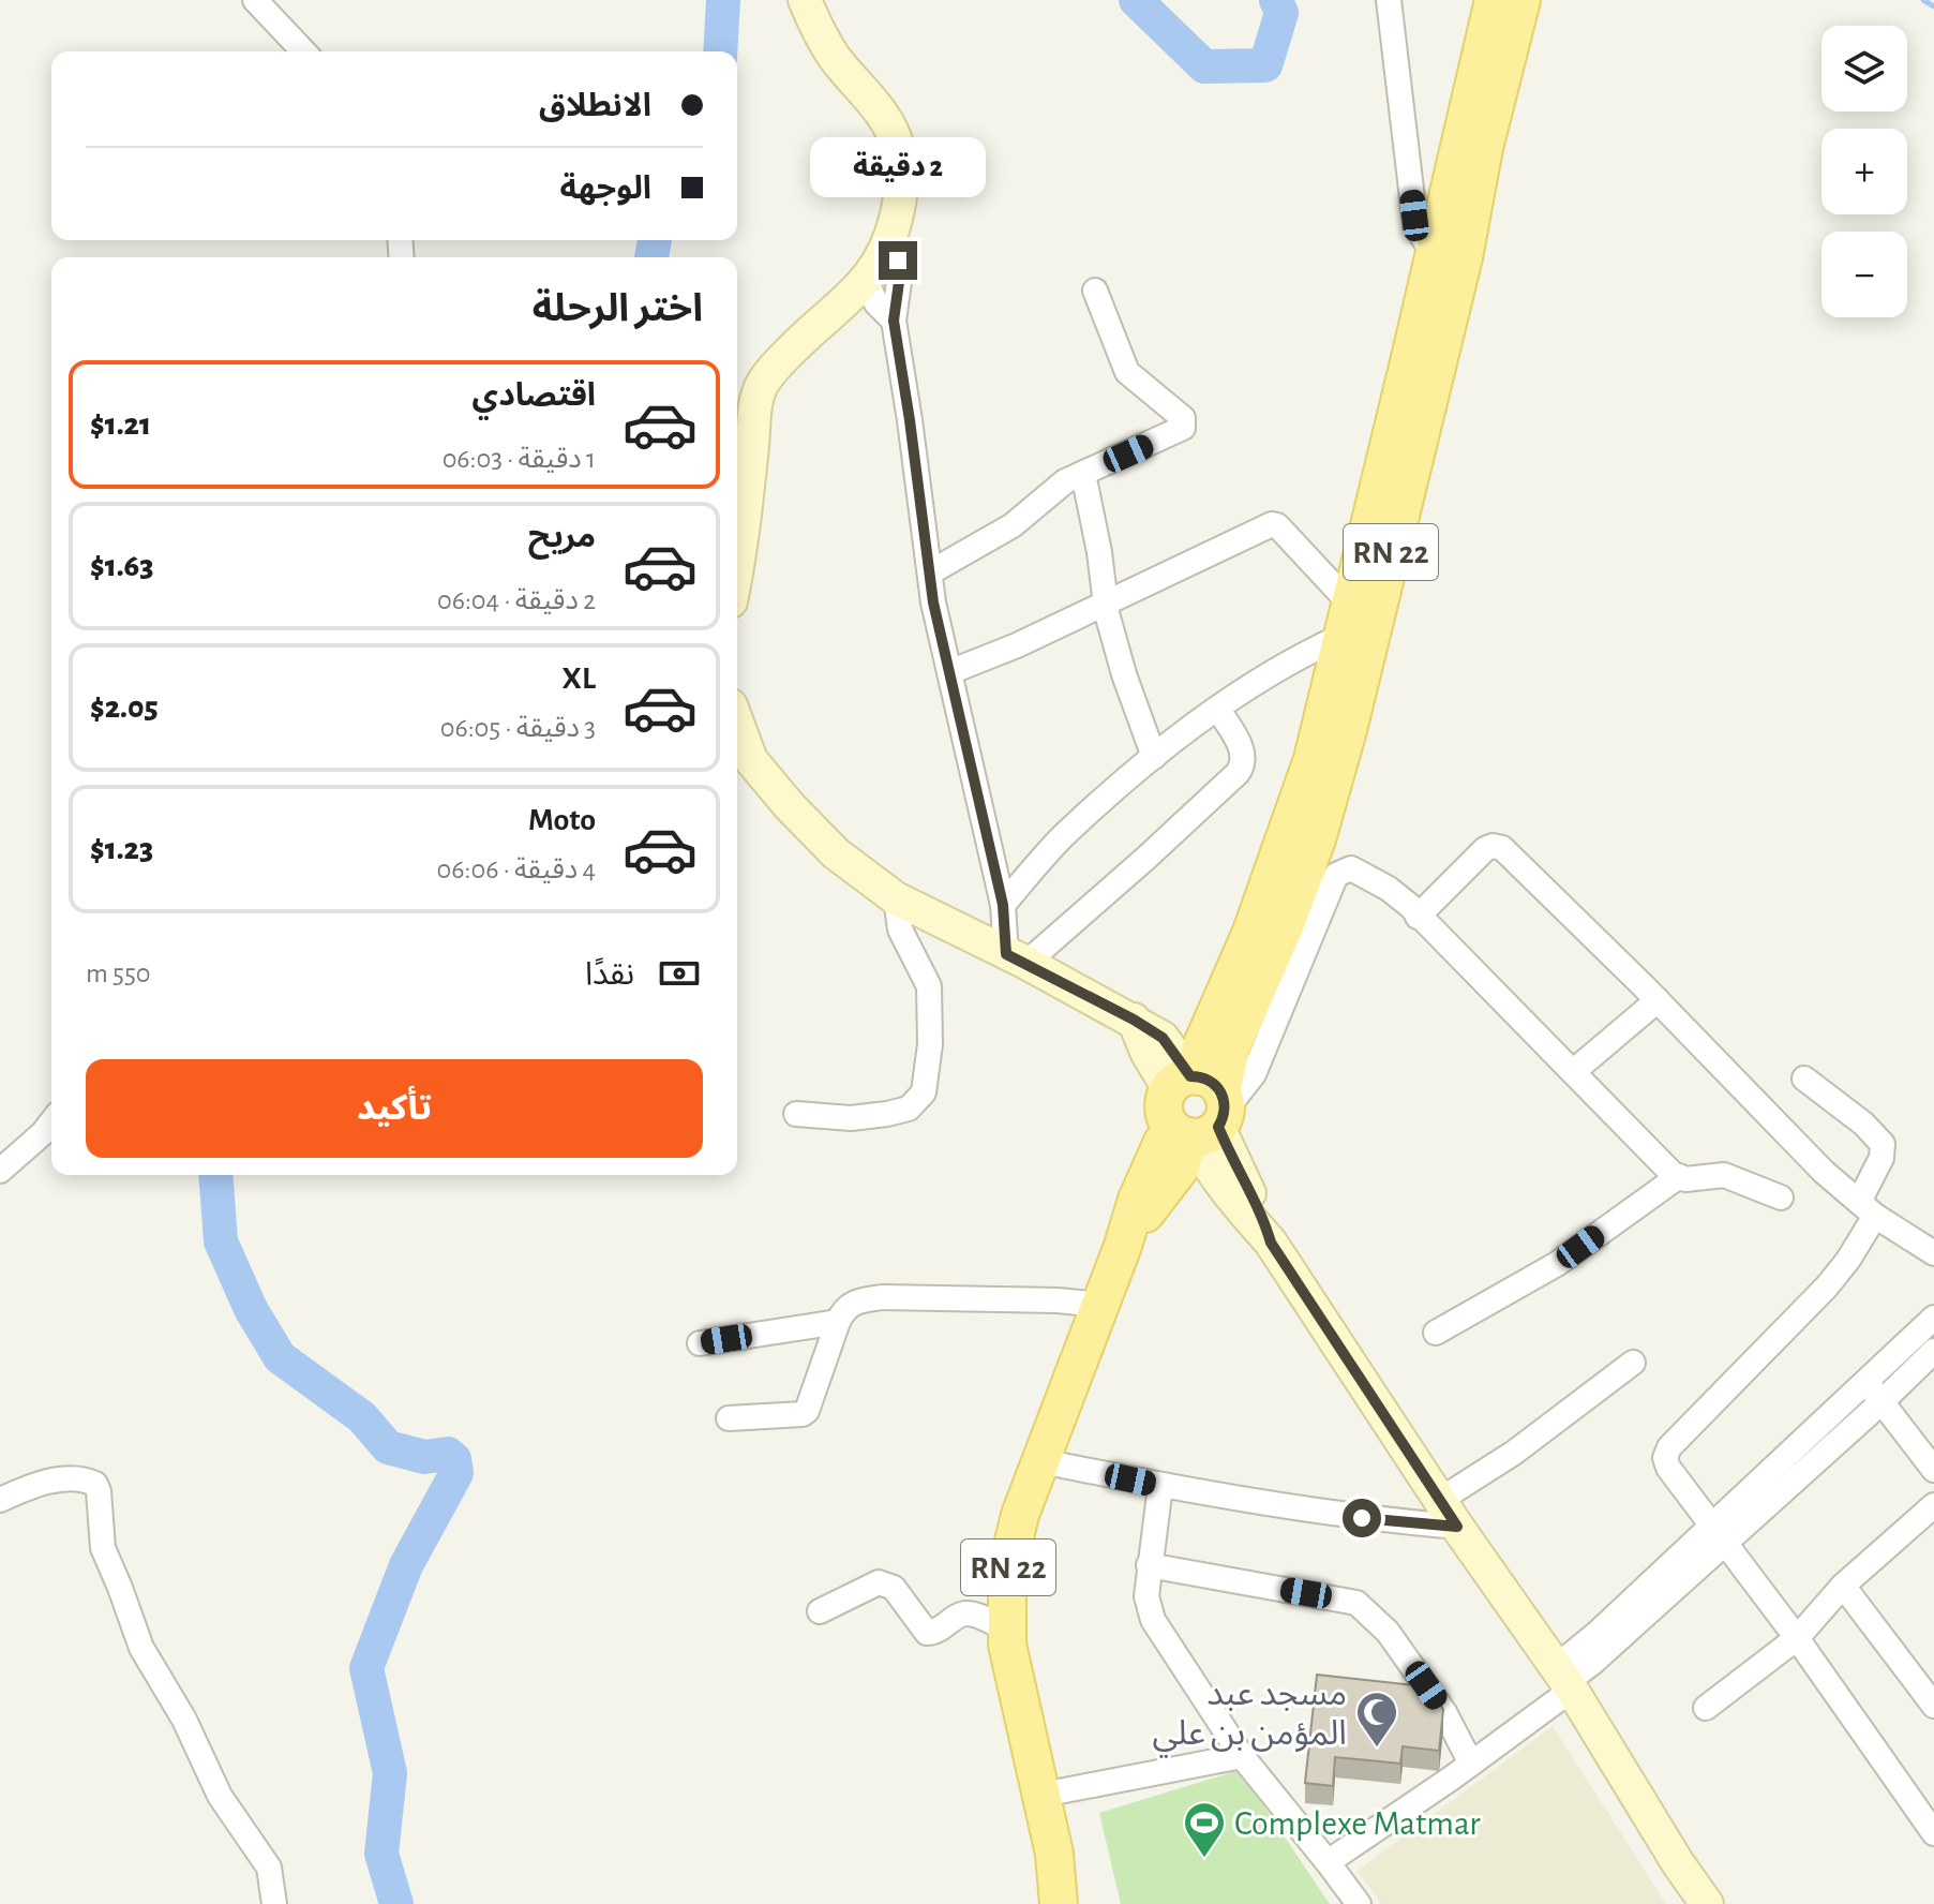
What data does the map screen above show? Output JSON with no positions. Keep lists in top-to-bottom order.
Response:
{
  "streets": {
    "main road": ["RN 22"]
  },
  "places": {
    "mosque": ["مسجد عبد المؤمن بن علي"],
    "sports": ["Complexe Matmar"]
  },
  "page": {
    "map_buttons": ["+", "−"],
    "banner": ["الانطلاق", "الوجهة"],
    "bubble": "2 دقيقة",
    "heading": "اختر الرحلة",
    "list": [
      {
        "name": "اقتصادي",
        "note": "1 دقيقة · 06:03",
        "value": "$1.21"
      },
      {
        "name": "مريح",
        "note": "2 دقيقة · 06:04",
        "value": "$1.63"
      },
      {
        "name": "XL",
        "note": "3 دقيقة · 06:05",
        "value": "$2.05"
      },
      {
        "name": "Moto",
        "note": "4 دقيقة · 06:06",
        "value": "$1.23"
      }
    ],
    "pay": ["نقدًا", "550 m"],
    "buttons": "تأكيد"
  }
}
